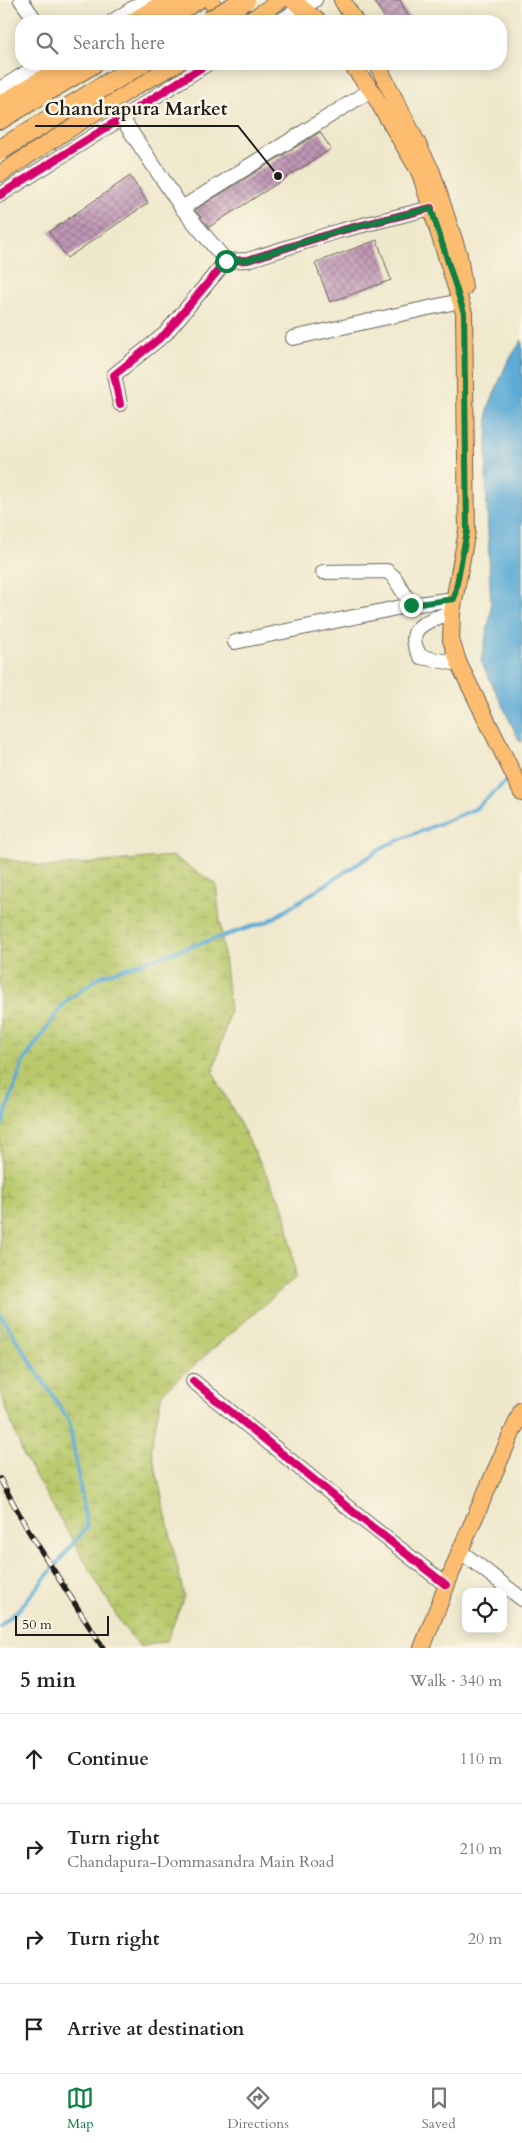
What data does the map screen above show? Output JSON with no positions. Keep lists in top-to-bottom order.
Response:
{
  "places": ["Chandrapura Market"],
  "scale_bar": "50 m",
  "page": {
    "search": "Search here",
    "scale": "50 m",
    "heading": ["5 min", "Walk · 340 m"],
    "list": [
      ["Continue", "110 m"],
      ["Turn right", "Chandapura-Dommasandra Main Road", "210 m"],
      ["Turn right", "20 m"],
      "Arrive at destination"
    ],
    "nav": ["Map", "Directions", "Saved"]
  }
}
